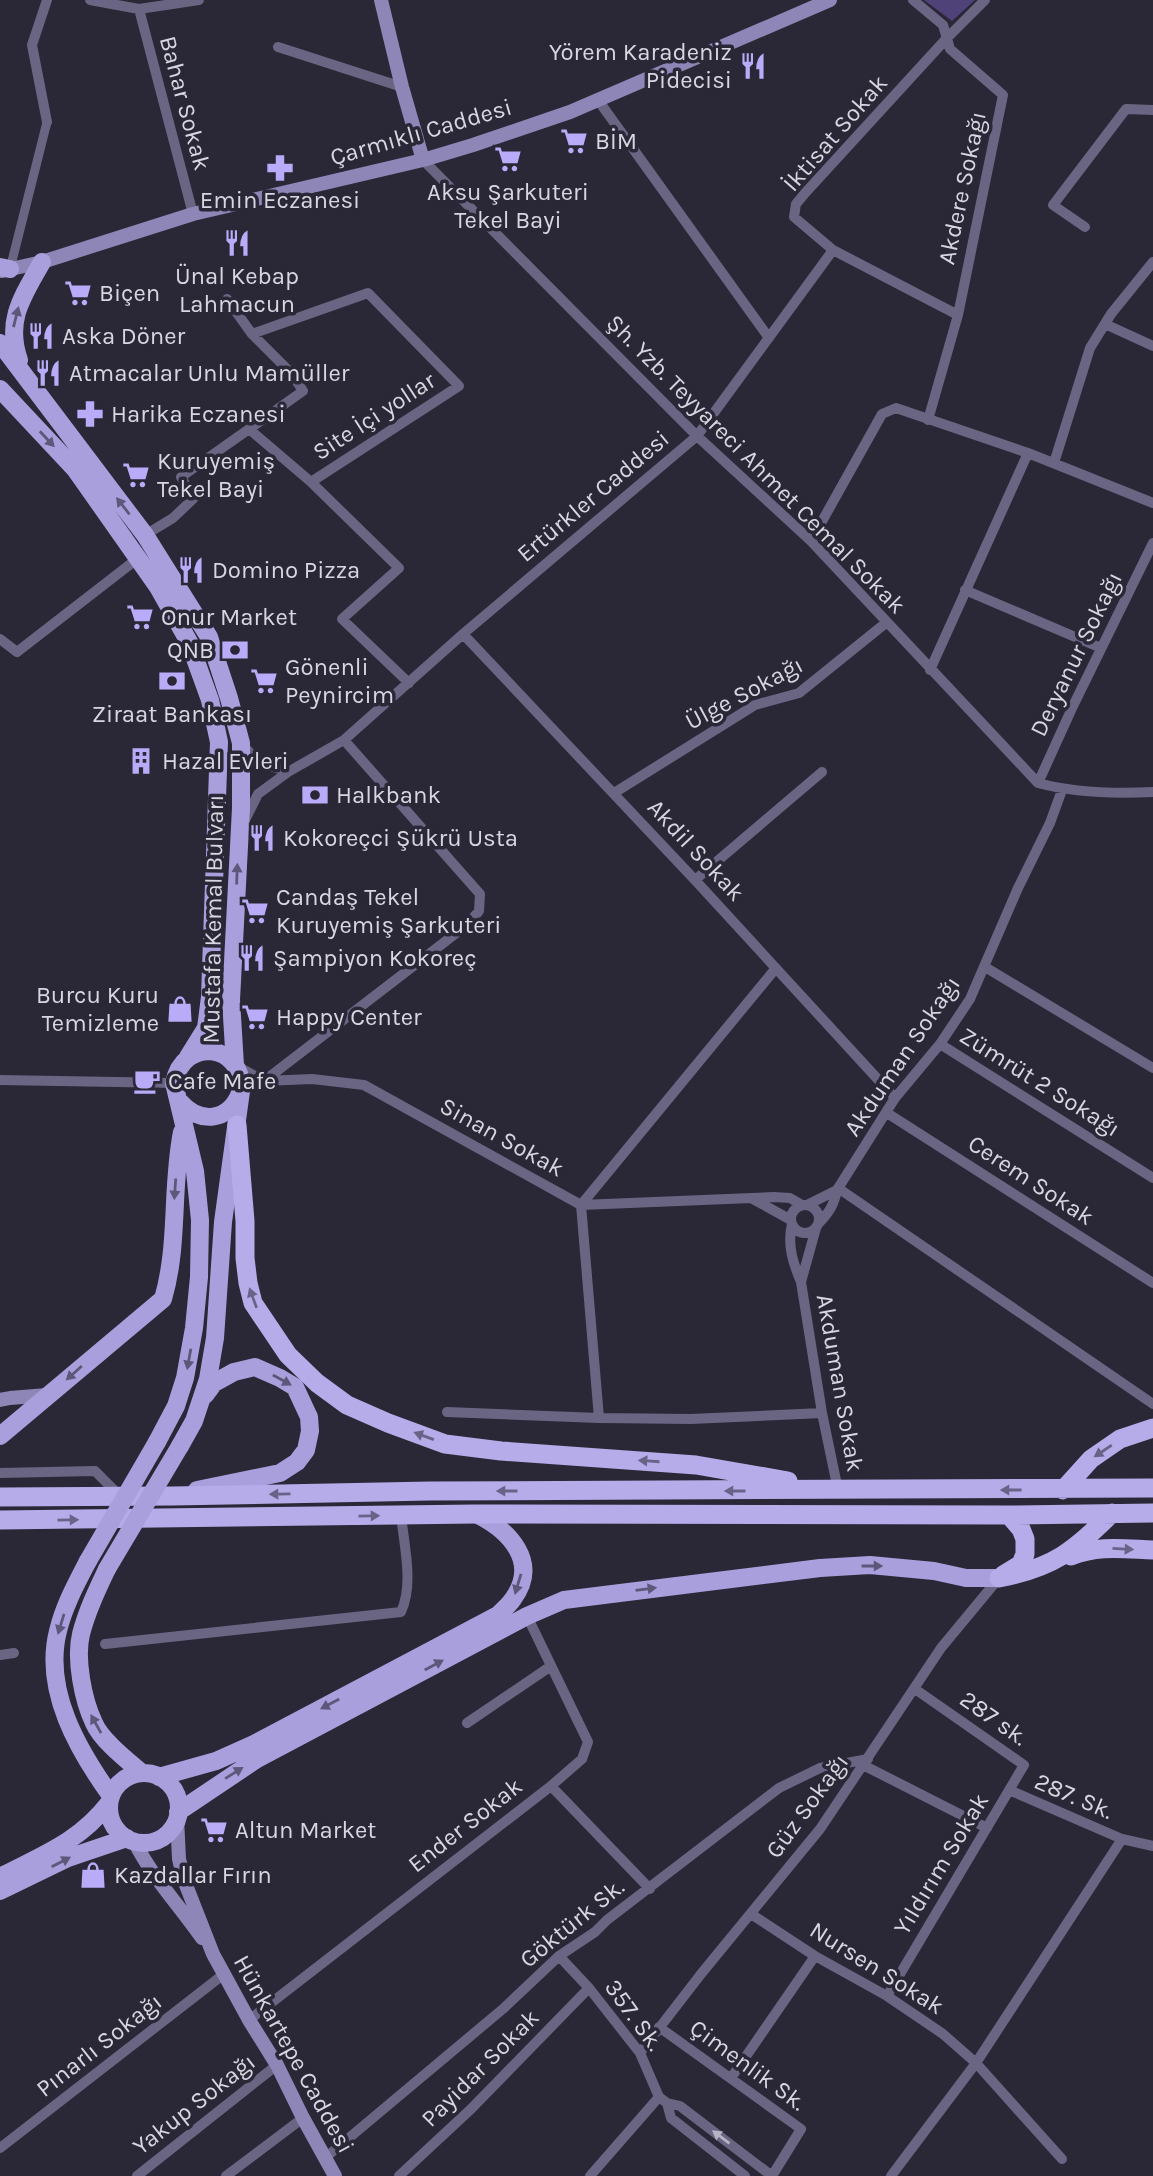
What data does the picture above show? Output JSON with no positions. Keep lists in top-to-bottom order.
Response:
{
  "streets": {
    "main road": ["Çarmıklı Caddesi", "Mustafa Kemal Bulvarı", "Hünkartepe Caddesi"],
    "street": [
      "Bahar Sokak",
      "İktisat Sokak",
      "Akdere Sokağı",
      "Site İçi yollar",
      "Şh. Yzb. Teyyareci Ahmet Cemal Sokak",
      "Ertürkler Caddesi",
      "Deryanur Sokağı",
      "Ülge Sokağı",
      "Akdil Sokak",
      "Akduman Sokağı",
      "Zümrüt 2 Sokağı",
      "Sinan Sokak",
      "Cerem Sokak",
      "Akduman Sokak",
      "287 sk.",
      "287. Sk.",
      "Güz Sokağı",
      "Ender Sokak",
      "Yıldırım Sokak",
      "Göktürk Sk.",
      "Nursen Sokak",
      "357. Sk.",
      "Pınarlı Sokağı",
      "Çimenlik Sk.",
      "Payidar Sokak",
      "Yakup Sokağı"
    ]
  },
  "crossings": [
    ["Bahar Sokak", "Çarmıklı Caddesi"],
    ["Çarmıklı Caddesi", "Şh. Yzb. Teyyareci Ahmet Cemal Sokak"],
    ["İktisat Sokak", "Akdere Sokağı"],
    ["İktisat Sokak", "Ertürkler Caddesi"],
    ["Site İçi yollar", "Ertürkler Caddesi"],
    ["Şh. Yzb. Teyyareci Ahmet Cemal Sokak", "Ertürkler Caddesi"],
    ["Şh. Yzb. Teyyareci Ahmet Cemal Sokak", "Deryanur Sokağı"],
    ["Şh. Yzb. Teyyareci Ahmet Cemal Sokak", "Ülge Sokağı"],
    ["Ertürkler Caddesi", "Akdil Sokak"],
    ["Ertürkler Caddesi", "Mustafa Kemal Bulvarı"],
    ["Ülge Sokağı", "Akdil Sokak"],
    ["Akdil Sokak", "Akduman Sokağı"],
    ["Mustafa Kemal Bulvarı", "Sinan Sokak"],
    ["Akduman Sokağı", "Zümrüt 2 Sokağı"],
    ["Akduman Sokağı", "Sinan Sokak"],
    ["Akduman Sokağı", "Cerem Sokak"],
    ["Akduman Sokağı", "Akduman Sokak"],
    ["Sinan Sokak", "Akduman Sokak"],
    ["287 sk.", "287. Sk."],
    ["287 sk.", "Güz Sokağı"],
    ["287 sk.", "Yıldırım Sokak"],
    ["287. Sk.", "Yıldırım Sokak"],
    ["Güz Sokağı", "Göktürk Sk."],
    ["Güz Sokağı", "Nursen Sokak"],
    ["Güz Sokağı", "357. Sk."],
    ["Güz Sokağı", "Çimenlik Sk."],
    ["Ender Sokak", "Hünkartepe Caddesi"],
    ["Yıldırım Sokak", "Nursen Sokak"],
    ["Göktürk Sk.", "357. Sk."],
    ["Göktürk Sk.", "Hünkartepe Caddesi"],
    ["357. Sk.", "Payidar Sokak"],
    ["Pınarlı Sokağı", "Hünkartepe Caddesi"],
    ["Hünkartepe Caddesi", "Yakup Sokağı"]
  ],
  "places": {
    "restaurant": [
      "Yörem Karadeniz Pidecisi",
      "Ünal Kebap Lahmacun",
      "Aska Döner",
      "Atmacalar Unlu Mamüller",
      "Domino Pizza",
      "Kokoreçci Şükrü Usta",
      "Şampiyon Kokoreç"
    ],
    "supermarket": [
      "BİM",
      "Aksu Şarkuteri Tekel Bayi",
      "Biçen",
      "Kuruyemiş Tekel Bayi",
      "Onur Market",
      "Gönenli Peynircim",
      "Candaş Tekel Kuruyemiş Şarkuteri",
      "Happy Center",
      "Altun Market"
    ],
    "pharmacy": ["Emin Eczanesi", "Harika Eczanesi"],
    "bank": ["QNB", "Ziraat Bankası", "Halkbank"],
    "building": ["Hazal Evleri"],
    "shop": ["Burcu Kuru Temizleme", "Kazdallar Fırın"],
    "cafe": ["Cafe Mafe"]
  }
}
